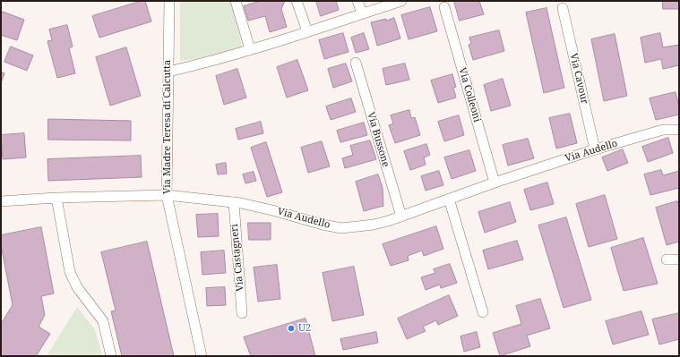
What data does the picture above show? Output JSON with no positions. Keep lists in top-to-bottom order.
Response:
{
  "streets": {
    "street": [
      "Via Cavour",
      "Via Colleoni",
      "Via Madre Teresa di Calcutta",
      "Via Bussone",
      "Via Audello",
      "Via Castagneri"
    ]
  },
  "crossings": [
    ["Via Cavour", "Via Audello"],
    ["Via Colleoni", "Via Audello"],
    ["Via Madre Teresa di Calcutta", "Via Audello"],
    ["Via Bussone", "Via Audello"],
    ["Via Audello", "Via Castagneri"]
  ],
  "places": ["U2"]
}
